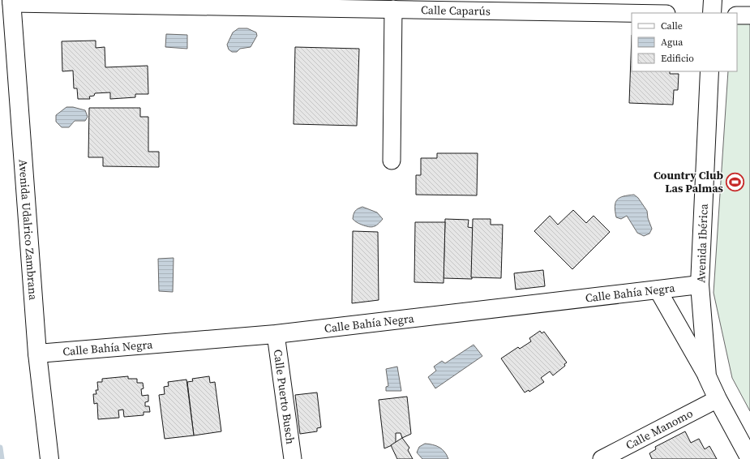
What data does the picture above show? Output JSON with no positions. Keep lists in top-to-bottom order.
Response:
{
  "streets": {
    "main road": ["Avenida Udalrico Zambrana", "Avenida Ibérica", "Calle Bahía Negra"],
    "street": ["Calle Caparús", "Calle Puerto Busch", "Calle Manomo"]
  },
  "crossings": [
    ["Calle Caparús", "Avenida Udalrico Zambrana"],
    ["Avenida Udalrico Zambrana", "Calle Bahía Negra"],
    ["Avenida Ibérica", "Calle Bahía Negra"],
    ["Avenida Ibérica", "Calle Manomo"],
    ["Calle Bahía Negra", "Calle Puerto Busch"]
  ],
  "places": {
    "sports": ["Country Club Las Palmas"]
  },
  "legend": ["Calle", "Agua", "Edificio"]
}
